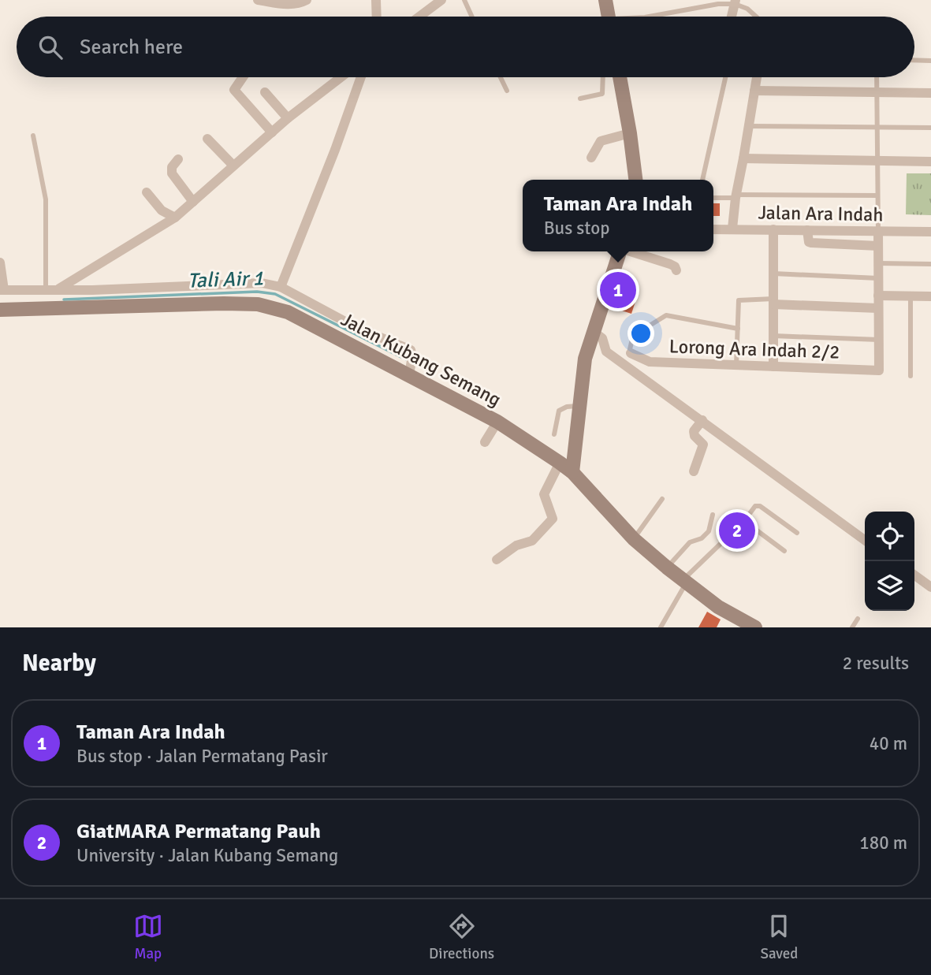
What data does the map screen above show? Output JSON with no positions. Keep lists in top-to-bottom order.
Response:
{
  "streets": {
    "main road": ["Jalan Kubang Semang"],
    "street": ["Jalan Ara Indah", "Lorong Ara Indah 2/2"]
  },
  "water": ["Tali Air 1"],
  "page": {
    "search": "Search here",
    "popup": ["Taman Ara Indah", "Bus stop"],
    "pins": ["1", "2"],
    "heading": ["Nearby", "2 results"],
    "list": [
      {
        "mark": "1",
        "name": "Taman Ara Indah",
        "note": "Bus stop · Jalan Permatang Pasir",
        "value": "40 m"
      },
      {
        "mark": "2",
        "name": "GiatMARA Permatang Pauh",
        "note": "University · Jalan Kubang Semang",
        "value": "180 m"
      }
    ],
    "nav": ["Map", "Directions", "Saved"]
  }
}
